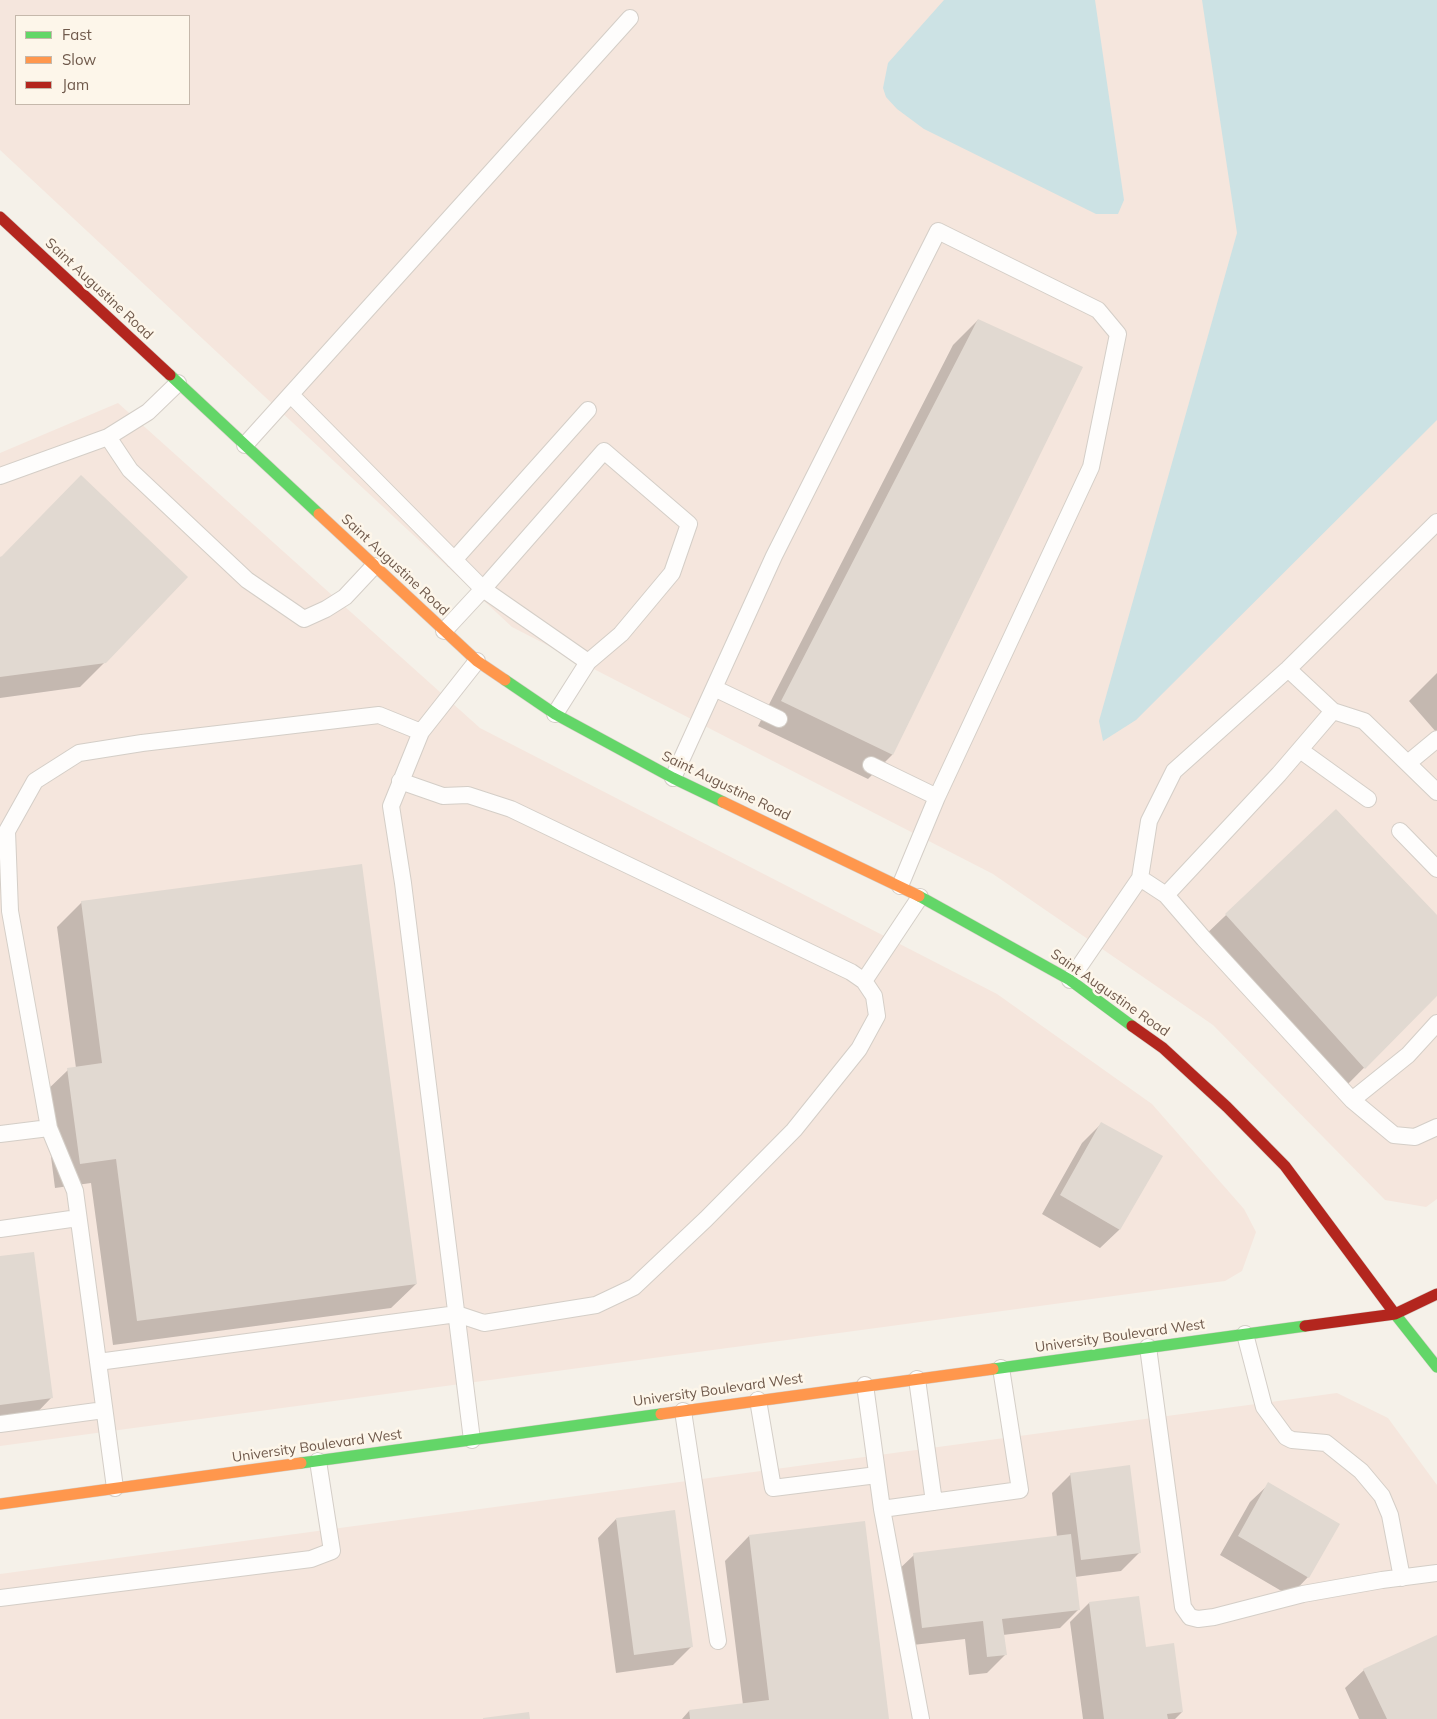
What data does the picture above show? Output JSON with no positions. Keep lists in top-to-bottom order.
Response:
{
  "streets": {
    "main road": ["Saint Augustine Road", "University Boulevard West"]
  },
  "crossings": [
    ["Saint Augustine Road", "University Boulevard West"]
  ],
  "legend": ["Fast", "Slow", "Jam"]
}
